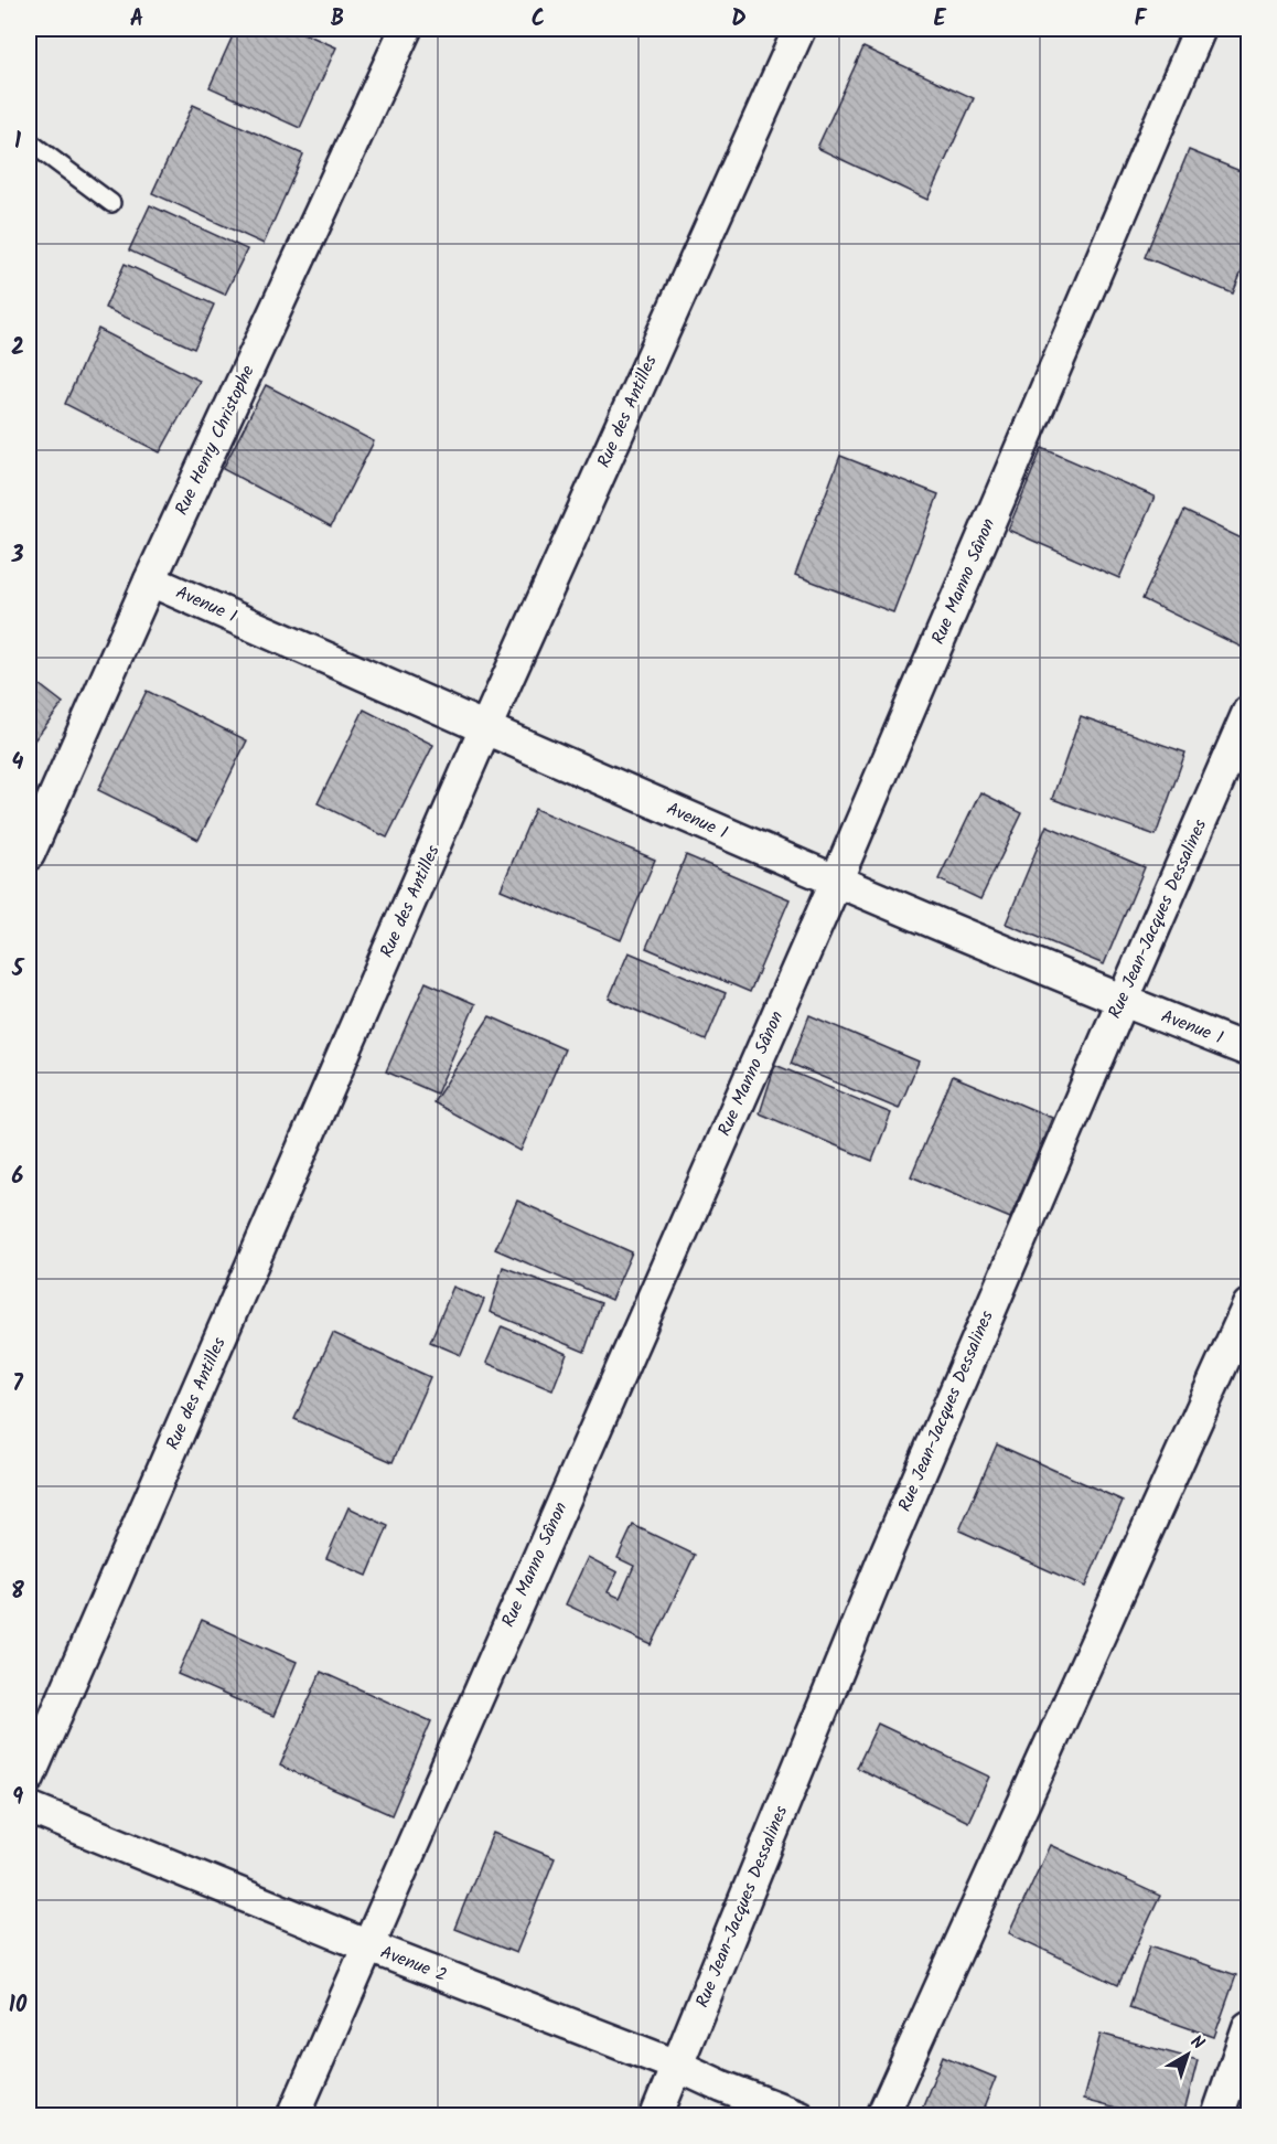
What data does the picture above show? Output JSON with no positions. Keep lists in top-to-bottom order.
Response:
{
  "streets": {
    "street": [
      "Rue des Antilles",
      "Rue Henry Christophe",
      "Rue Manno Sânon",
      "Avenue 1",
      "Rue Jean-Jacques Dessalines",
      "Avenue 2"
    ]
  },
  "crossings": [
    ["Rue des Antilles", "Avenue 1"],
    ["Rue Henry Christophe", "Avenue 1"],
    ["Rue Manno Sânon", "Avenue 1"],
    ["Rue Manno Sânon", "Avenue 2"],
    ["Avenue 1", "Rue Jean-Jacques Dessalines"],
    ["Rue Jean-Jacques Dessalines", "Avenue 2"]
  ],
  "north": "top right",
  "grid": {
    "columns": [
      "A",
      "B",
      "C",
      "D",
      "E",
      "F"
    ],
    "rows": [
      "1",
      "2",
      "3",
      "4",
      "5",
      "6",
      "7",
      "8",
      "9",
      "10"
    ]
  }
}
